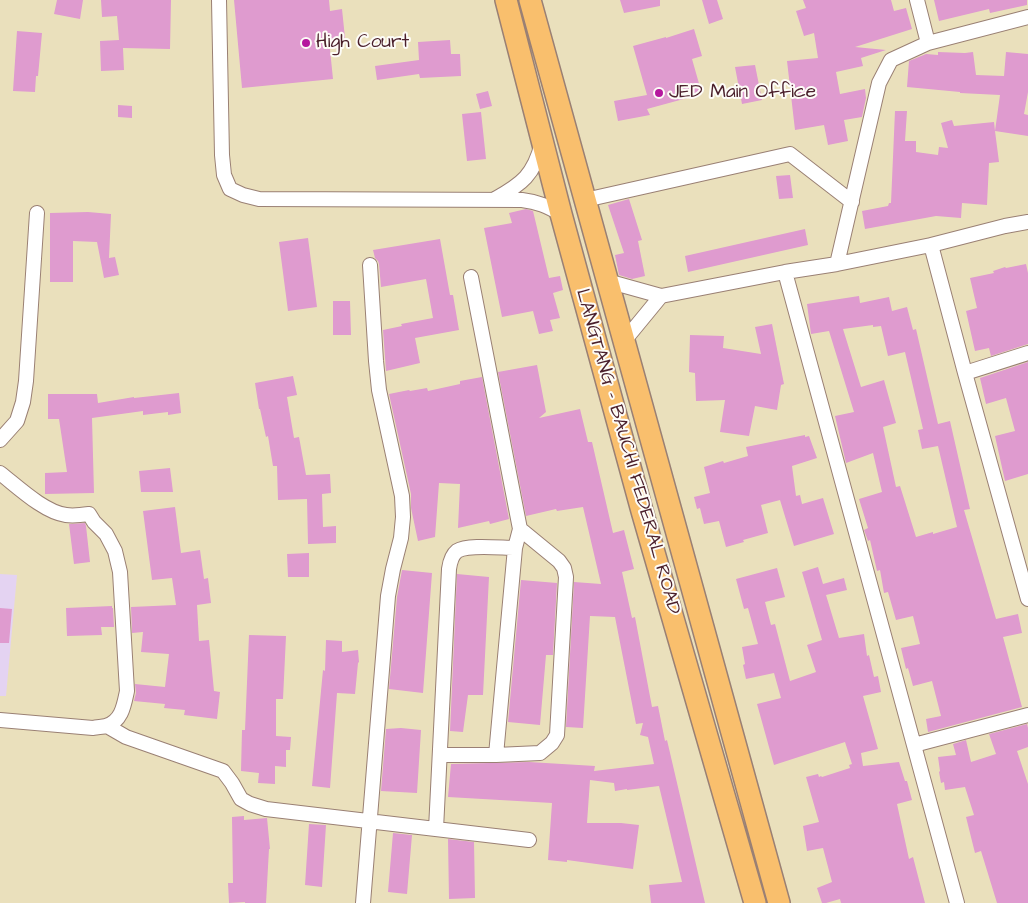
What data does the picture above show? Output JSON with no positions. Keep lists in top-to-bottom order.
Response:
{
  "streets": {
    "main road": ["LANGTANG - BAUCHI FEDERAL ROAD"]
  },
  "places": ["High Court", "JED Main Office"]
}
